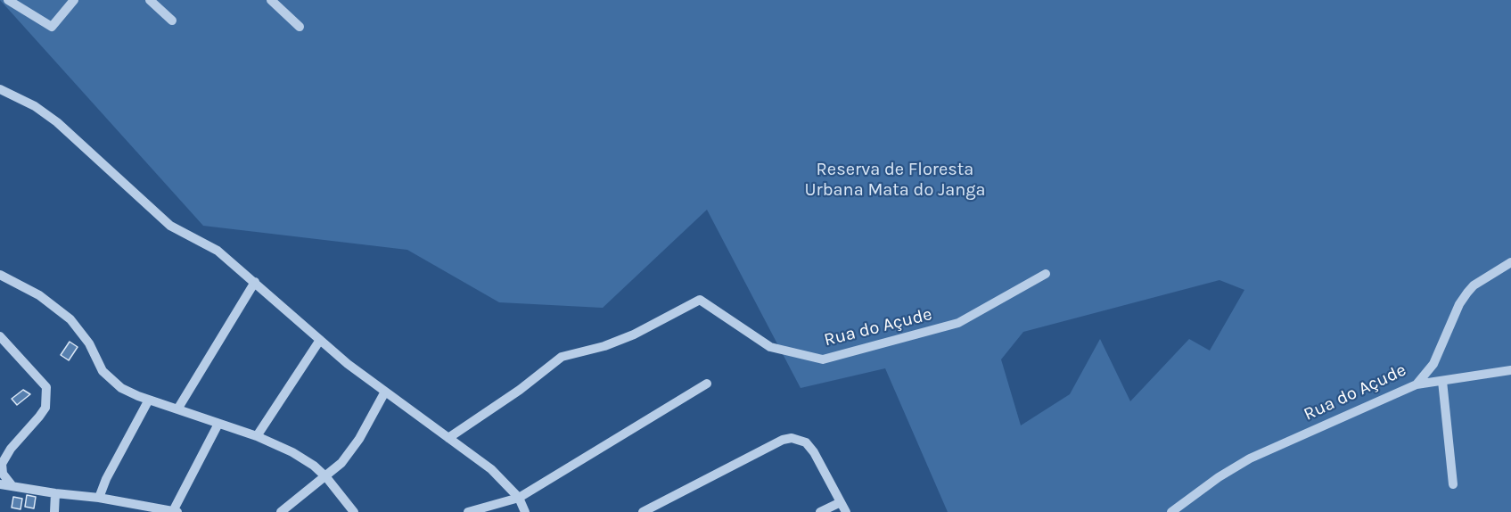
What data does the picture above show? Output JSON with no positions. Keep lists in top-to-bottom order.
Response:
{
  "streets": {
    "street": ["Rua do Açude"]
  },
  "parks": ["Reserva de Floresta Urbana Mata do Janga"]
}
